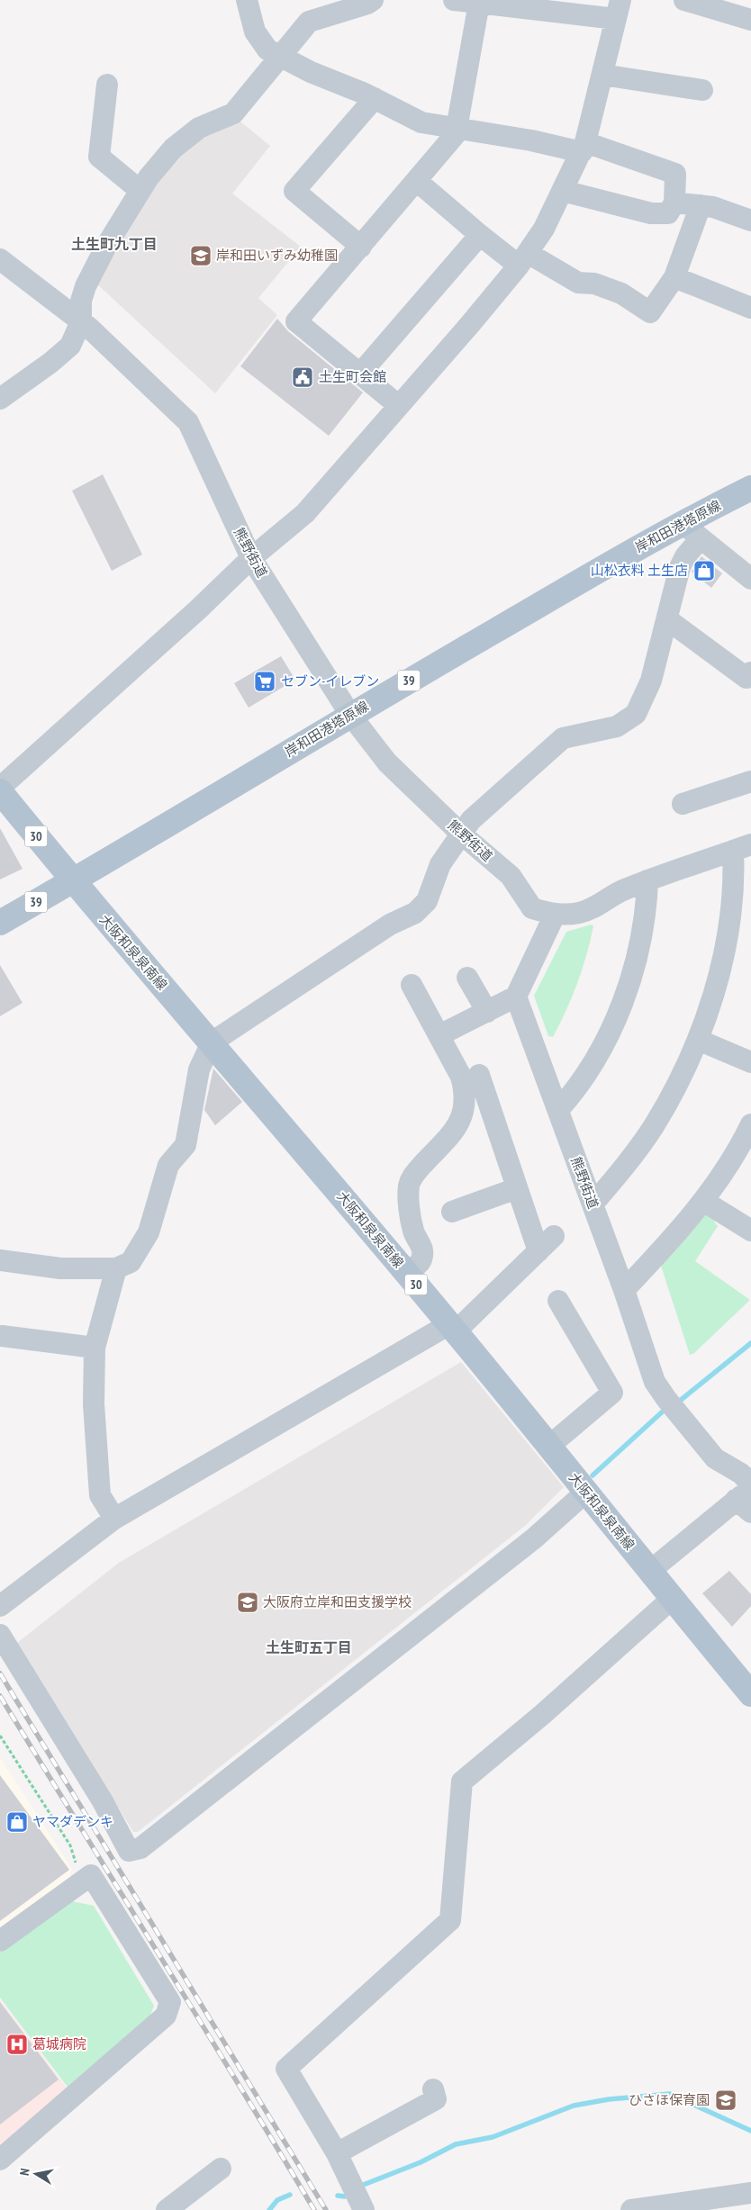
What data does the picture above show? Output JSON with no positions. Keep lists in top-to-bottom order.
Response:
{
  "streets": {
    "main road": [
      "岸和田港塔原線",
      "39",
      "30",
      "大阪和泉泉南線"
    ],
    "street": ["熊野街道"]
  },
  "crossings": [
    ["岸和田港塔原線", "熊野街道"],
    ["岸和田港塔原線", "大阪和泉泉南線"]
  ],
  "districts": ["土生町九丁目", "土生町五丁目"],
  "places": {
    "school or university": ["岸和田いずみ幼稚園", "大阪府立岸和田支援学校", "ひさほ保育園"],
    "public building": ["土生町会館"],
    "shop": ["山松衣料 土生店", "ヤマダデンキ"],
    "supermarket": ["セブン-イレブン"],
    "hospital": ["葛城病院"]
  },
  "north": "left"
}
